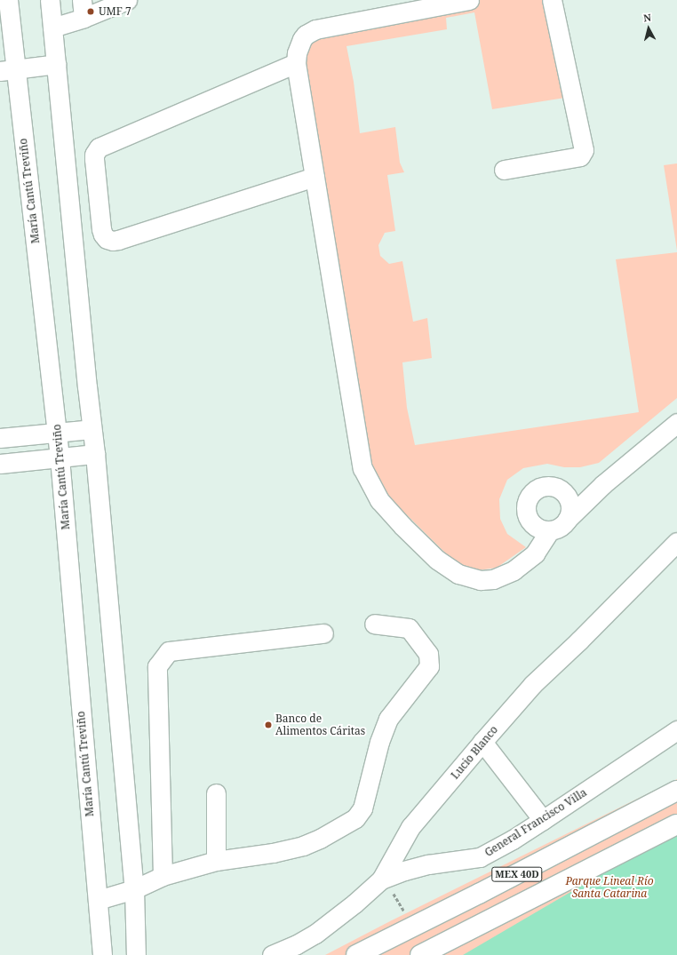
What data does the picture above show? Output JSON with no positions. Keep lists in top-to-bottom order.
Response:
{
  "streets": {
    "highway": ["MEX 40D"],
    "street": ["María Cantú Treviño", "Lucio Blanco", "General Francisco Villa"]
  },
  "crossings": [
    ["Lucio Blanco", "General Francisco Villa"]
  ],
  "parks": ["Parque Lineal Río Santa Catarina"],
  "places": ["UMF 7", "Banco de Alimentos Cáritas"],
  "north": "top"
}
